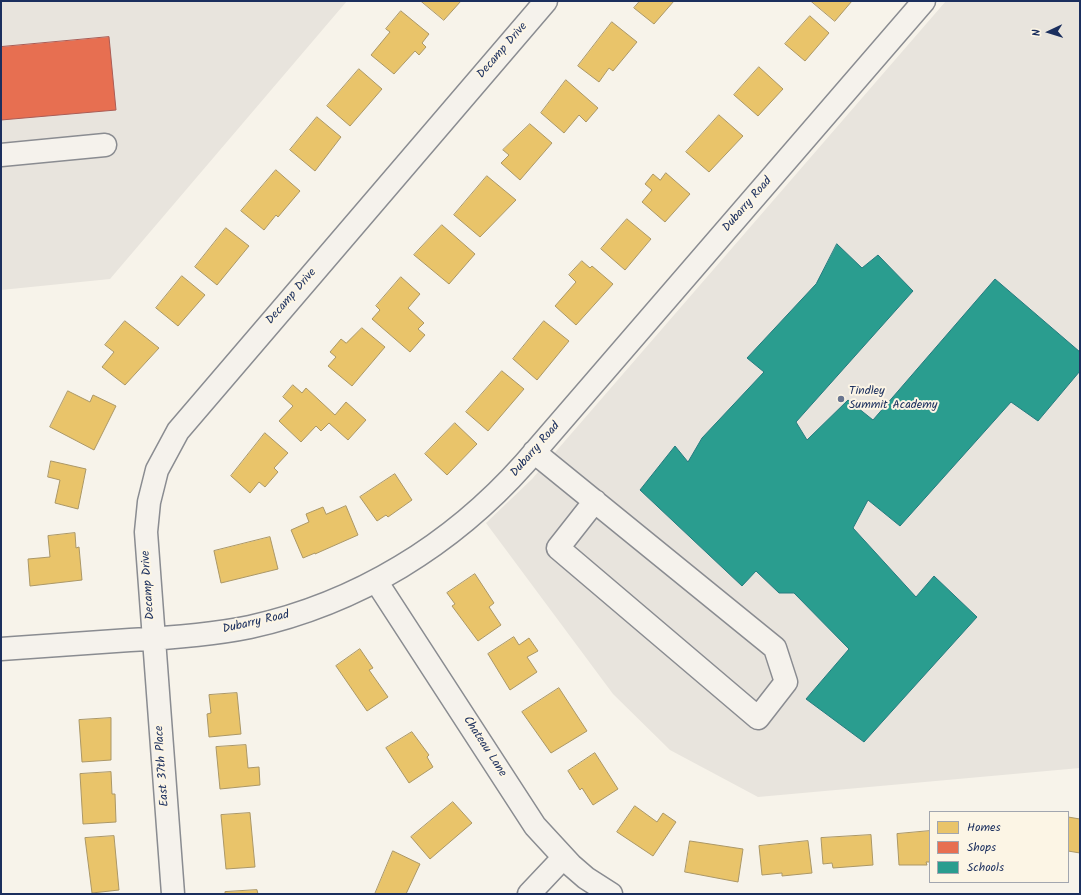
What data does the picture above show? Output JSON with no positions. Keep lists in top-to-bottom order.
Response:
{
  "streets": {
    "street": [
      "Decamp Drive",
      "Dubarry Road",
      "Chateau Lane",
      "East 37th Place"
    ]
  },
  "crossings": [
    ["Decamp Drive", "Dubarry Road"],
    ["Decamp Drive", "East 37th Place"],
    ["Dubarry Road", "Chateau Lane"],
    ["Dubarry Road", "East 37th Place"]
  ],
  "places": ["Tindley Summit Academy"],
  "legend": ["Homes", "Shops", "Schools"],
  "north": "left"
}
